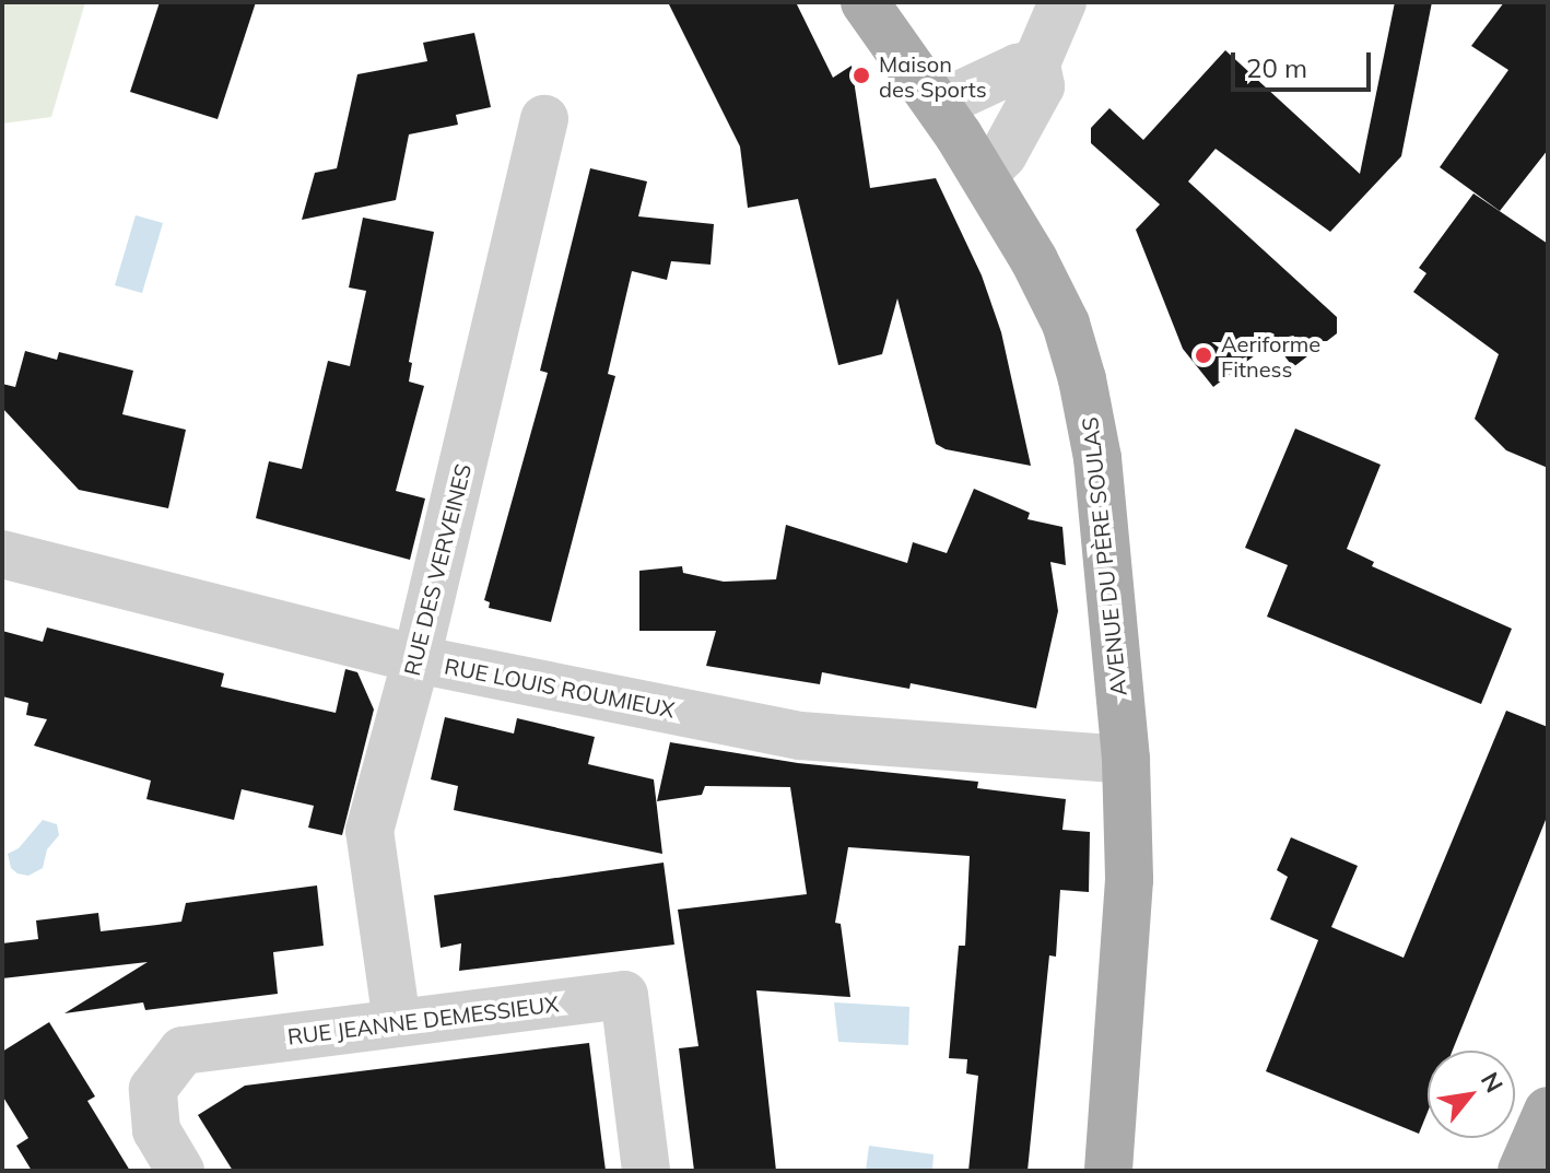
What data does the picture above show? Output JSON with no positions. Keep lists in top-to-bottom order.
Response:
{
  "streets": {
    "main road": ["AVENUE DU PÈRE SOULAS"],
    "street": ["RUE DES VERVEINES", "RUE LOUIS ROUMIEUX", "RUE JEANNE DEMESSIEUX"]
  },
  "crossings": [
    ["AVENUE DU PÈRE SOULAS", "RUE LOUIS ROUMIEUX"],
    ["RUE DES VERVEINES", "RUE LOUIS ROUMIEUX"],
    ["RUE DES VERVEINES", "RUE JEANNE DEMESSIEUX"]
  ],
  "places": ["Maison des Sports", "Aeriforme Fitness"],
  "scale_bar": "20 m",
  "north": "top right"
}
